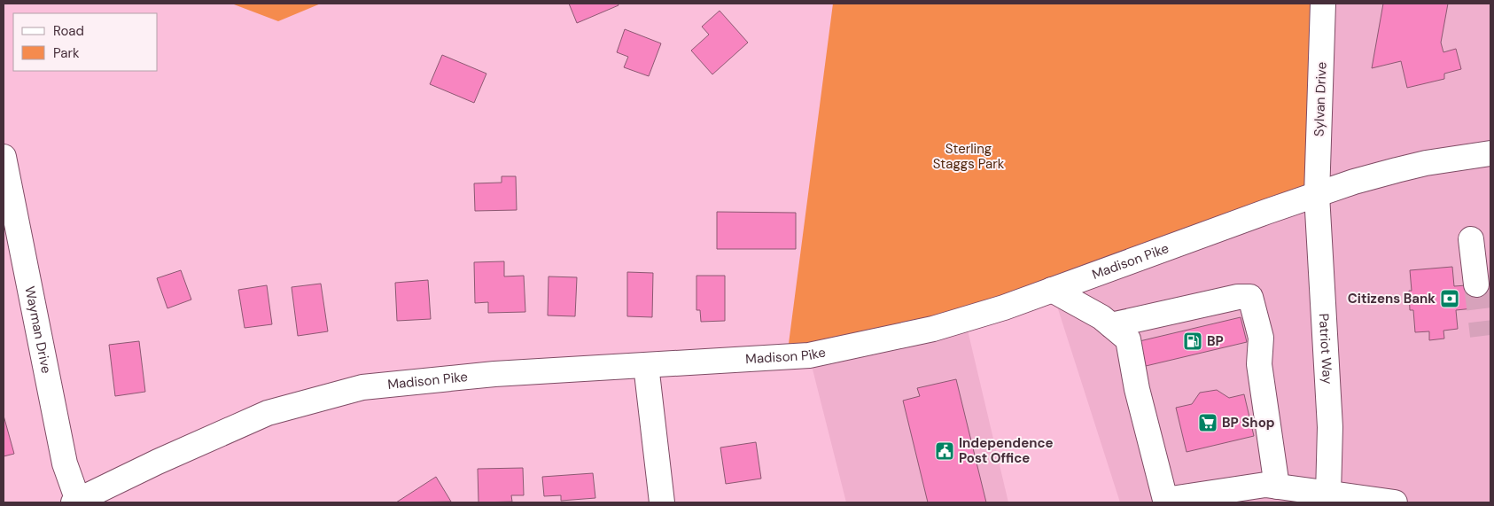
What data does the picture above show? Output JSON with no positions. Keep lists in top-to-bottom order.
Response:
{
  "streets": {
    "main road": [
      "Sylvan Drive",
      "Madison Pike",
      "Wayman Drive",
      "Patriot Way"
    ]
  },
  "crossings": [
    ["Sylvan Drive", "Madison Pike"],
    ["Sylvan Drive", "Patriot Way"],
    ["Madison Pike", "Wayman Drive"],
    ["Madison Pike", "Patriot Way"]
  ],
  "parks": ["Sterling Staggs Park"],
  "places": {
    "bank": ["Citizens Bank"],
    "fuel station": ["BP"],
    "supermarket": ["BP Shop"],
    "public building": ["Independence Post Office"]
  },
  "legend": ["Road", "Park"]
}
